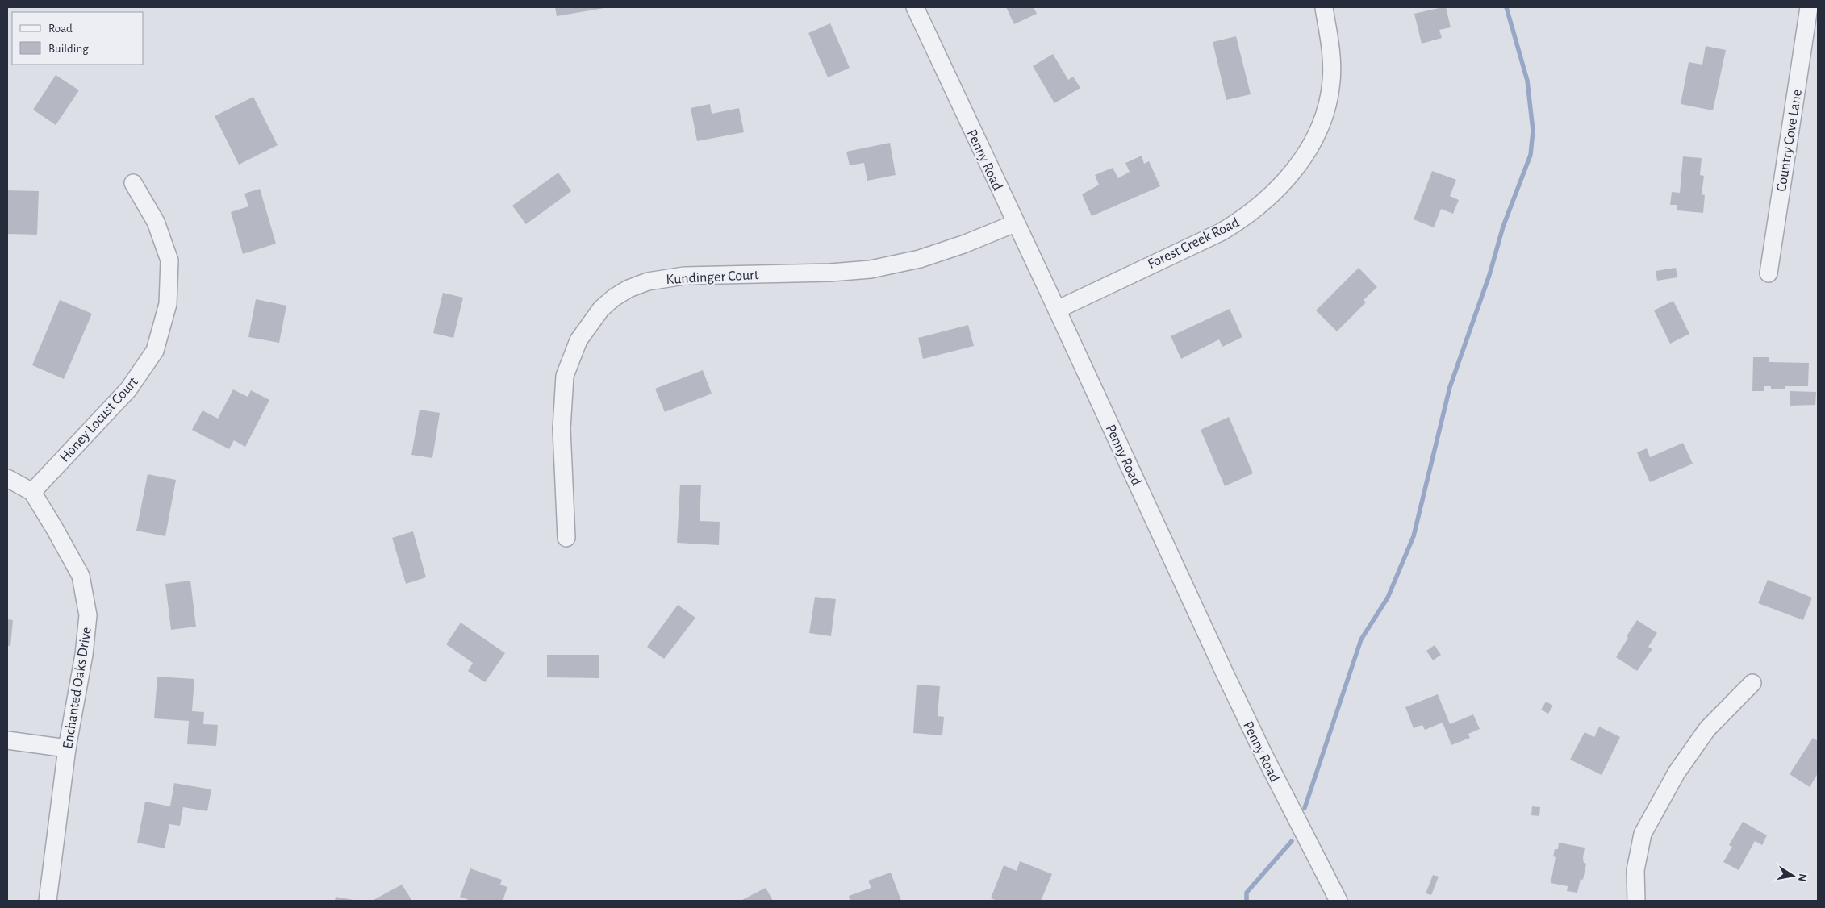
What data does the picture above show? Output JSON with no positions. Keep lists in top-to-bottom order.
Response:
{
  "streets": {
    "street": [
      "Country Cove Lane",
      "Penny Road",
      "Forest Creek Road",
      "Kundinger Court",
      "Honey Locust Court",
      "Enchanted Oaks Drive"
    ]
  },
  "crossings": [
    ["Penny Road", "Forest Creek Road"],
    ["Penny Road", "Kundinger Court"],
    ["Honey Locust Court", "Enchanted Oaks Drive"]
  ],
  "legend": ["Road", "Building"],
  "north": "right"
}
